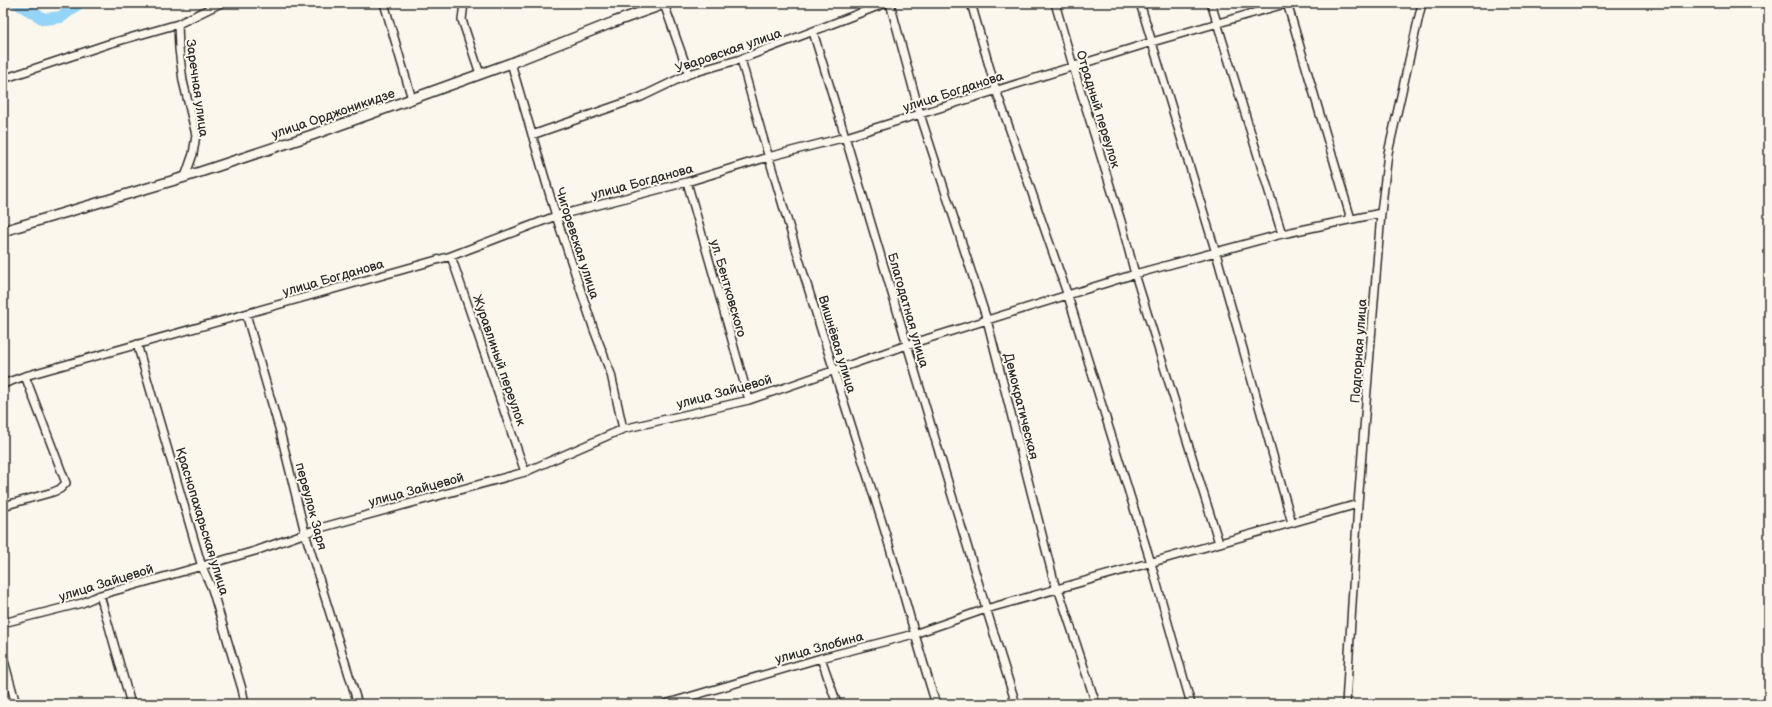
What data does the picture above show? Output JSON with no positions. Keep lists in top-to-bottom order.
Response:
{
  "streets": {
    "street": [
      "Уваровская улица",
      "Заречная улица",
      "улица Богданова",
      "Отрадный переулок",
      "улица Орджоникидзе",
      "Чигоревская улица",
      "ул. Бентковского",
      "Благодатная улица",
      "Вишнёвая улица",
      "Подгорная улица",
      "Журавлиный переулок",
      "улица Зайцевой",
      "Демократическая",
      "переулок Заря",
      "Краснопахарьская улица",
      "улица Злобина"
    ]
  },
  "crossings": [
    ["Уваровская улица", "Чигоревская улица"],
    ["Уваровская улица", "Благодатная улица"],
    ["Уваровская улица", "Вишнёвая улица"],
    ["Заречная улица", "улица Орджоникидзе"],
    ["улица Богданова", "Отрадный переулок"],
    ["улица Богданова", "Чигоревская улица"],
    ["улица Богданова", "ул. Бентковского"],
    ["улица Богданова", "Благодатная улица"],
    ["улица Богданова", "Вишнёвая улица"],
    ["улица Богданова", "Журавлиный переулок"],
    ["улица Богданова", "Демократическая"],
    ["улица Богданова", "переулок Заря"],
    ["улица Богданова", "Краснопахарьская улица"],
    ["Отрадный переулок", "улица Зайцевой"],
    ["Отрадный переулок", "улица Злобина"],
    ["улица Орджоникидзе", "Чигоревская улица"],
    ["Чигоревская улица", "улица Зайцевой"],
    ["ул. Бентковского", "улица Зайцевой"],
    ["Благодатная улица", "улица Зайцевой"],
    ["Благодатная улица", "улица Злобина"],
    ["Вишнёвая улица", "улица Зайцевой"],
    ["Вишнёвая улица", "улица Злобина"],
    ["Подгорная улица", "улица Зайцевой"],
    ["Подгорная улица", "улица Злобина"],
    ["Журавлиный переулок", "улица Зайцевой"],
    ["улица Зайцевой", "Демократическая"],
    ["улица Зайцевой", "переулок Заря"],
    ["улица Зайцевой", "Краснопахарьская улица"],
    ["Демократическая", "улица Злобина"]
  ]
}
